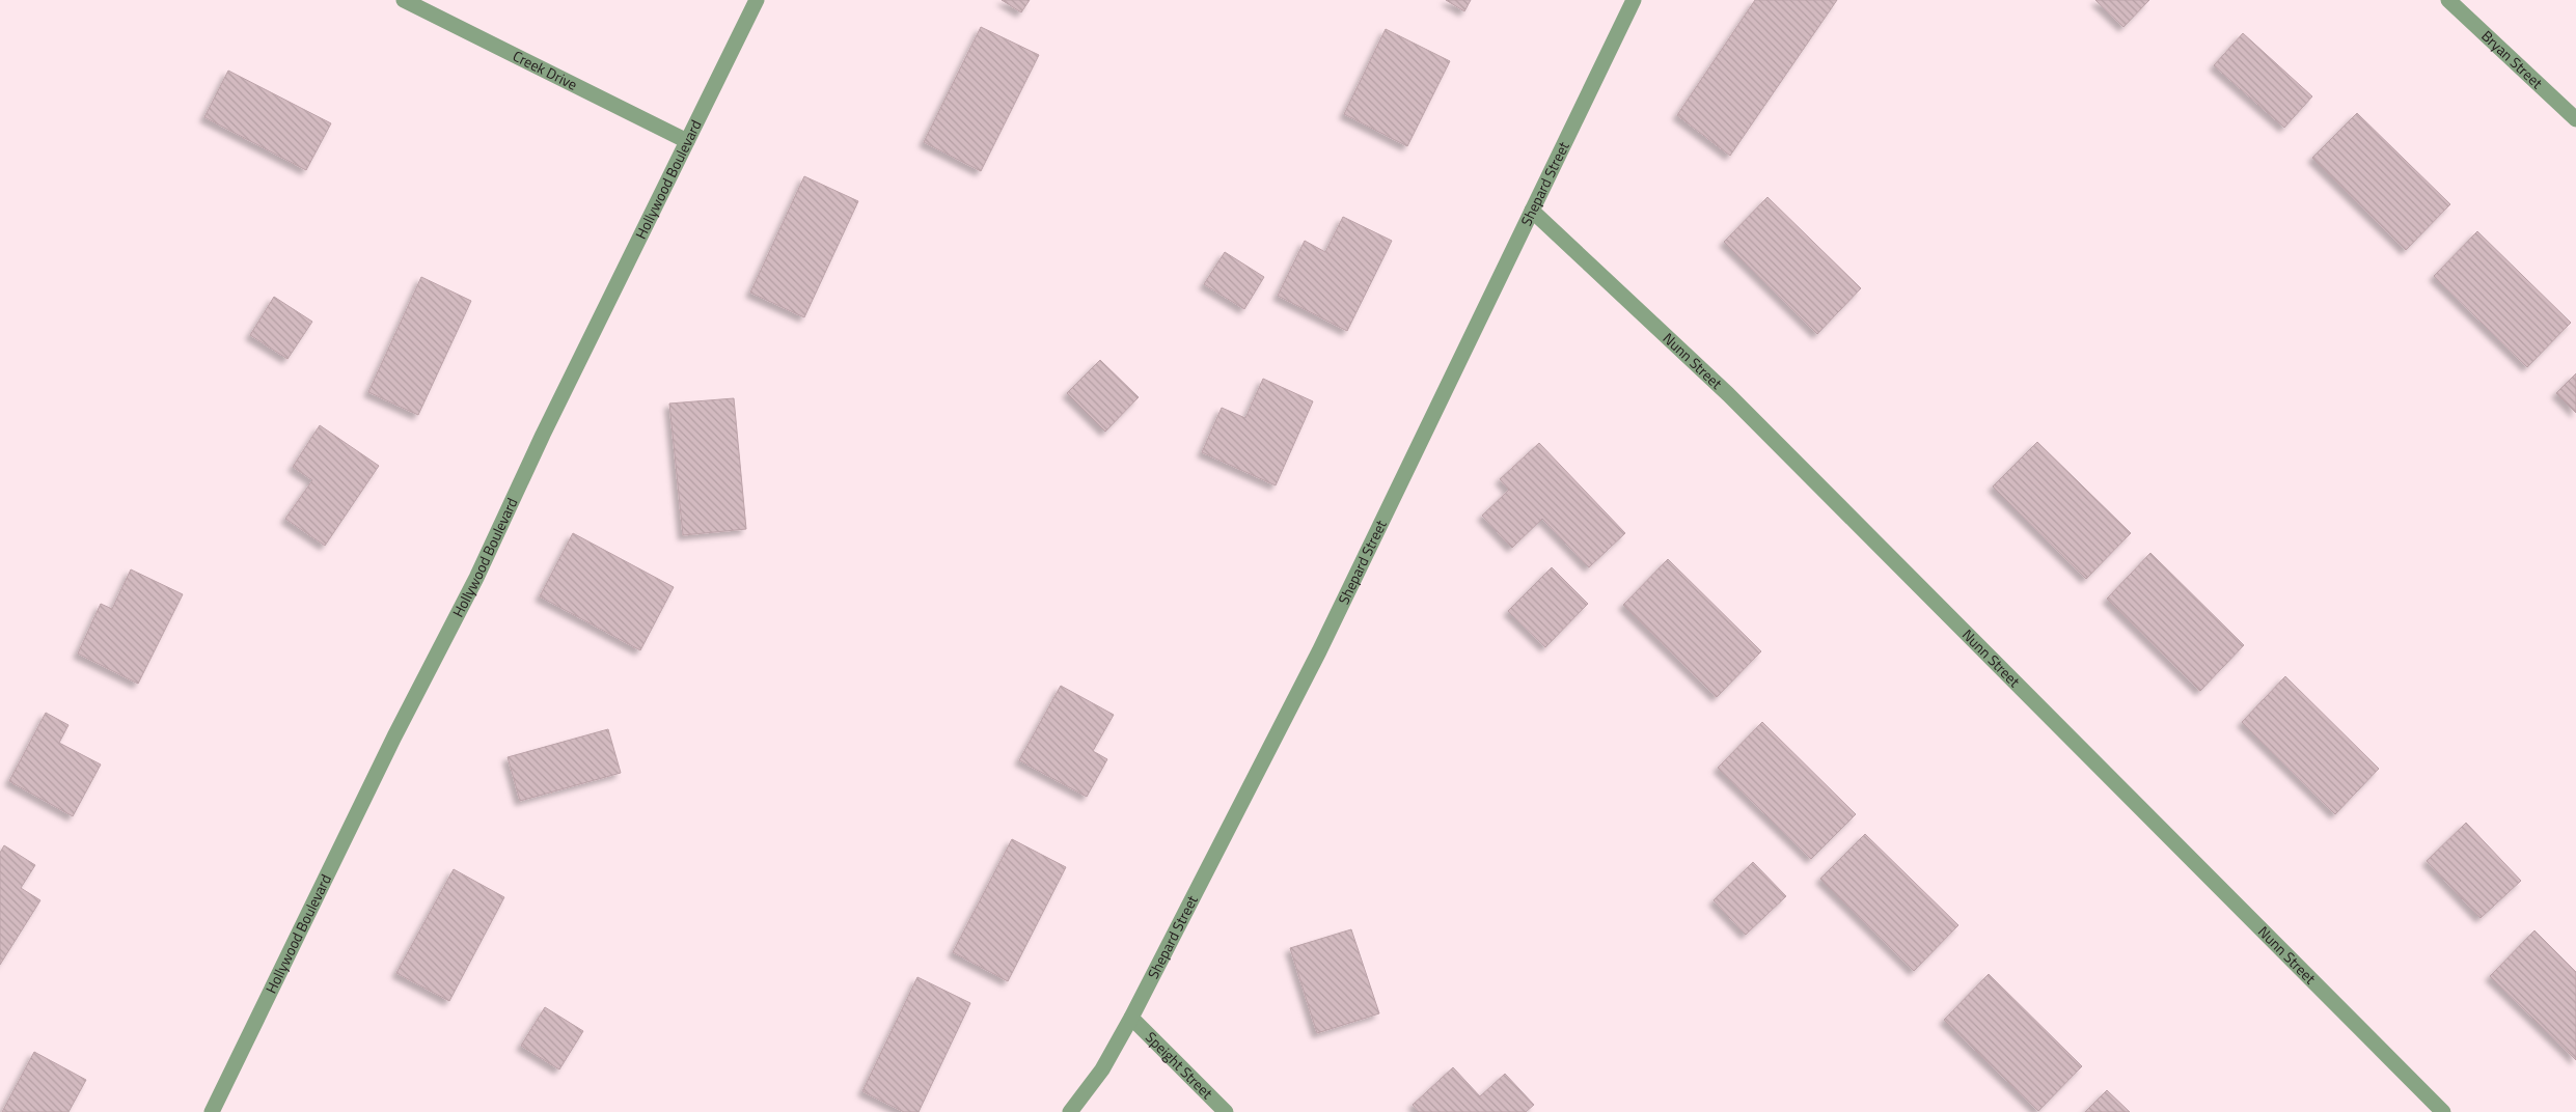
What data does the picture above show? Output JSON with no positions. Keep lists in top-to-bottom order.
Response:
{
  "streets": {
    "street": [
      "Bryan Street",
      "Creek Drive",
      "Hollywood Boulevard",
      "Shepard Street",
      "Nunn Street",
      "Speight Street"
    ]
  },
  "crossings": [
    ["Creek Drive", "Hollywood Boulevard"],
    ["Shepard Street", "Nunn Street"],
    ["Shepard Street", "Speight Street"]
  ]
}
